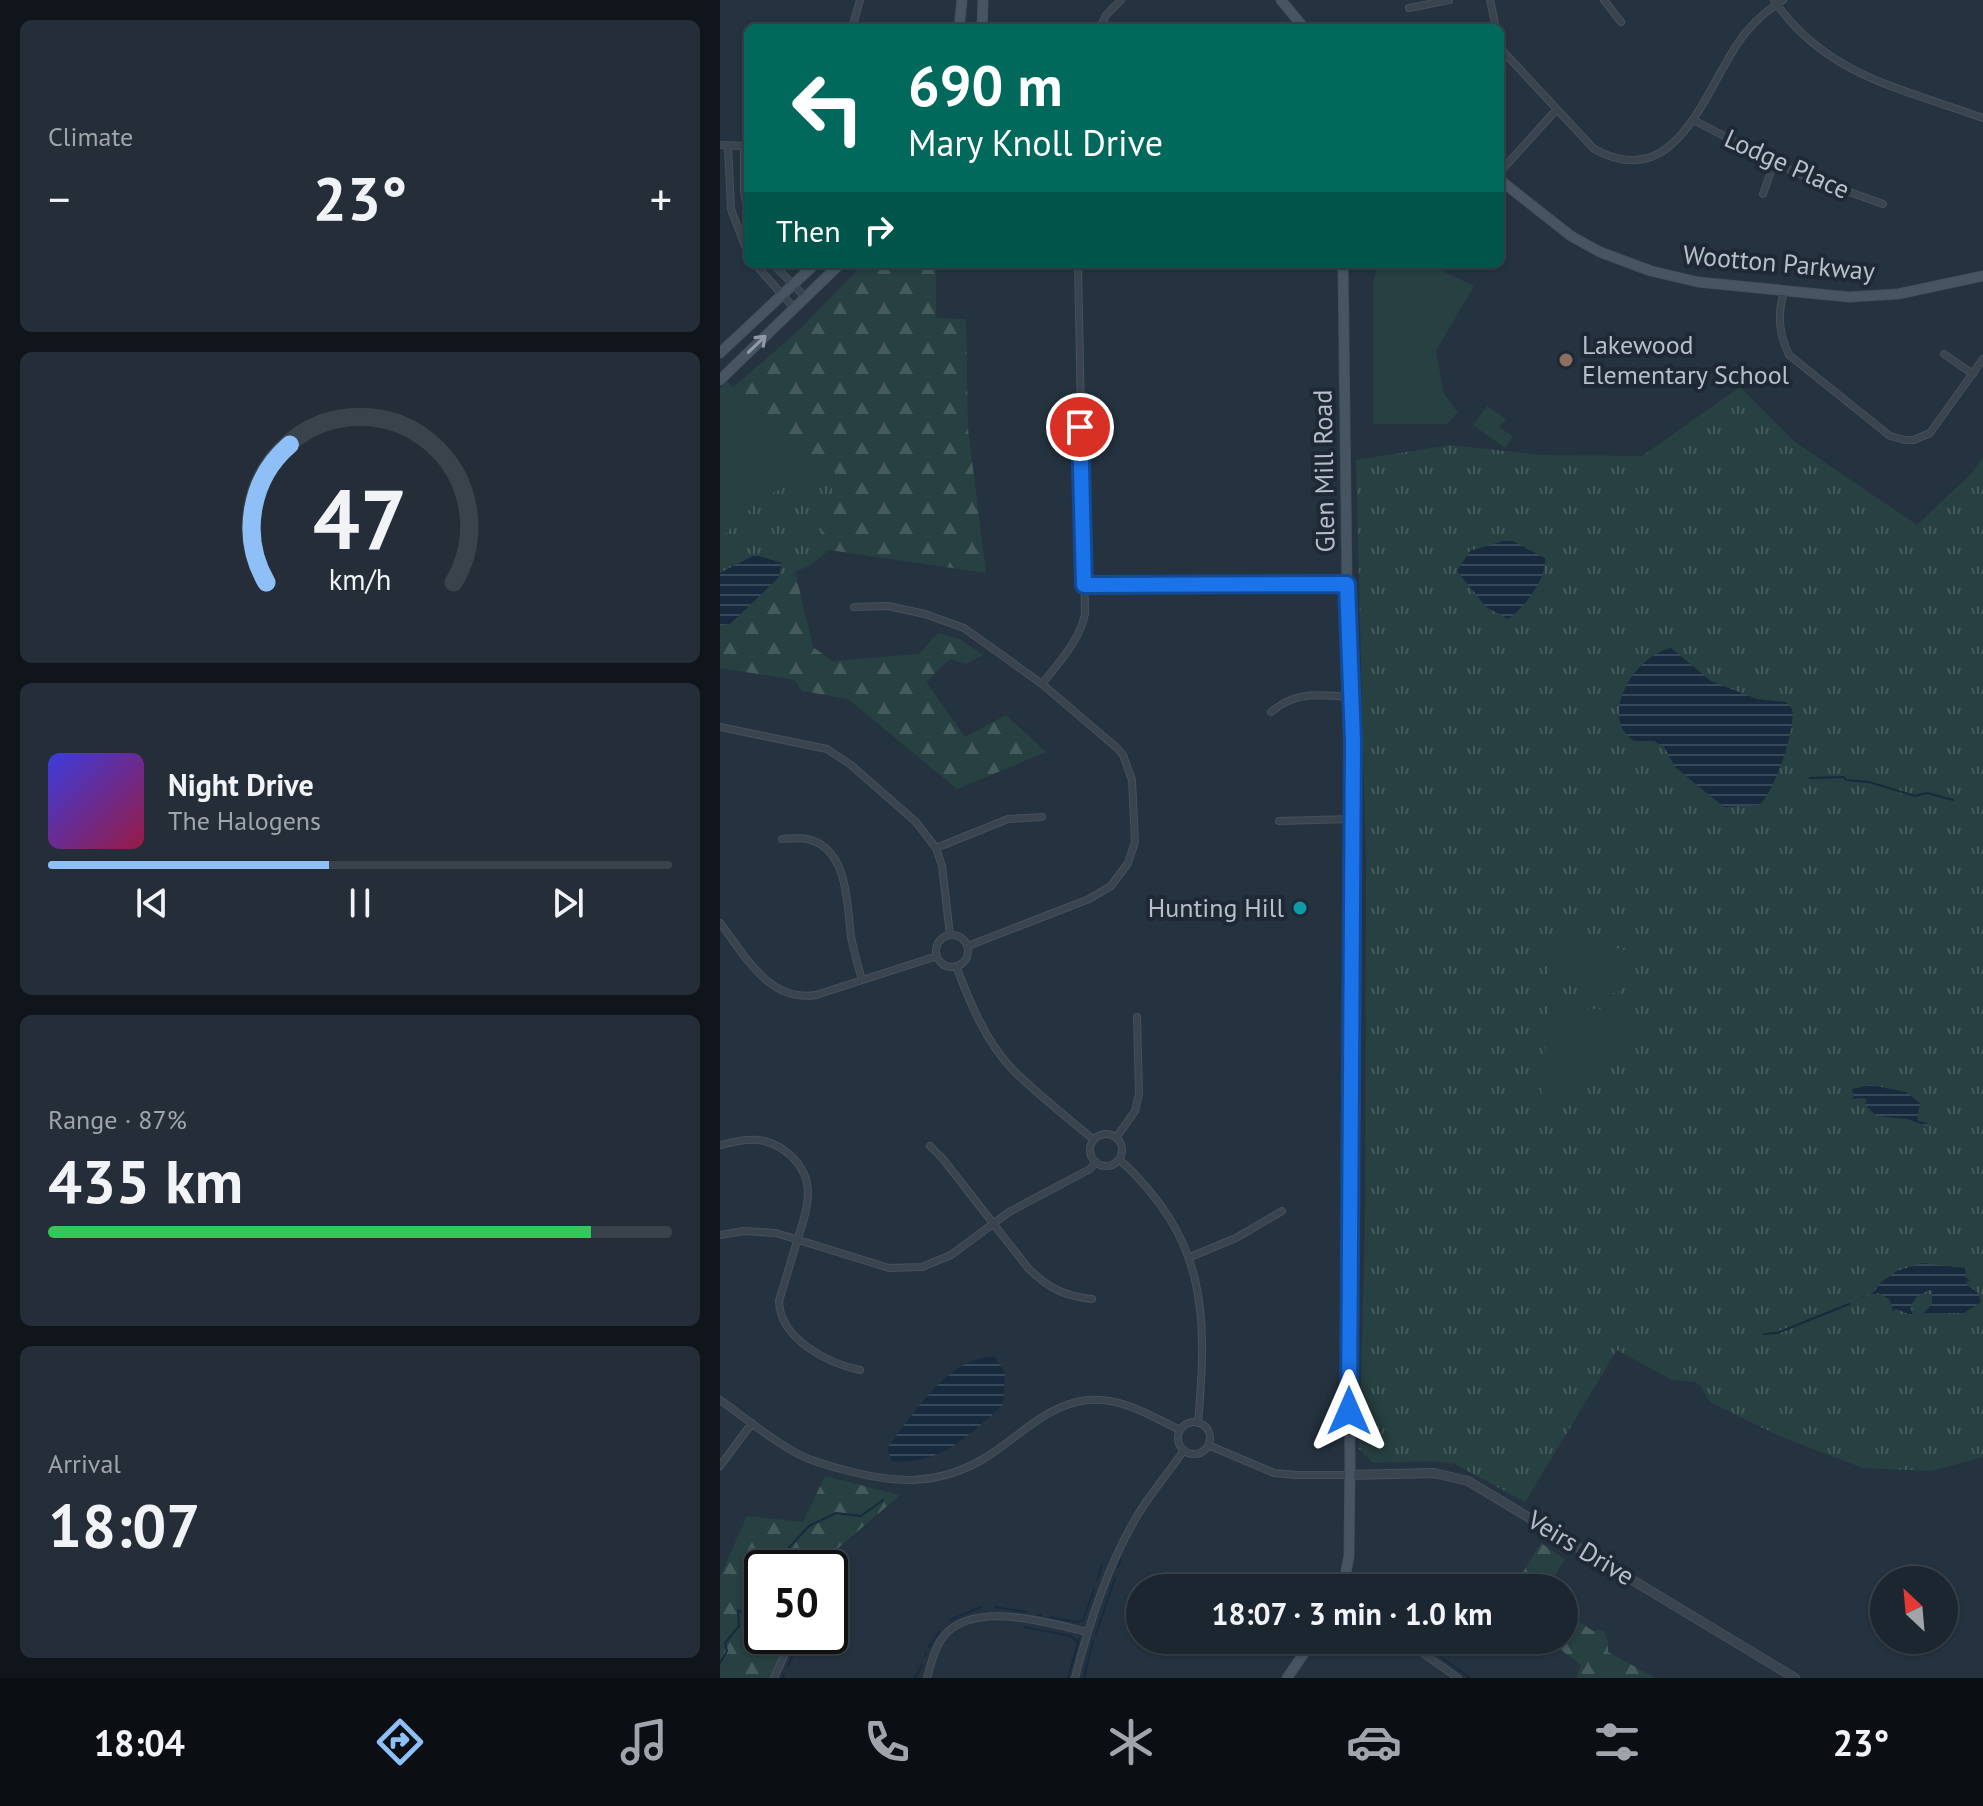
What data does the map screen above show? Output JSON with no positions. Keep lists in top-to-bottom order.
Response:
{
  "streets": {
    "main road": ["Wootton Parkway", "Glen Mill Road"],
    "street": ["Lodge Place", "Veirs Drive"]
  },
  "crossings": [
    ["Glen Mill Road", "Veirs Drive"]
  ],
  "places": ["Lakewood Elementary School", "Hunting Hill"],
  "north": "top left",
  "page": {
    "tile": [
      "Climate",
      ["Range · 87%", "435 km"],
      ["Arrival", "18:07"]
    ],
    "turn": ["690 m", "Mary Knoll Drive"],
    "heat": ["−", "23°", "+"],
    "then": "Then",
    "song": ["Night Drive", "The Halogens"],
    "limit": "50",
    "trip": "18:07 · 3 min · 1.0 km",
    "tabs": ["18:04", "23°"],
    "gauge": ["47", "km/h"]
  }
}
